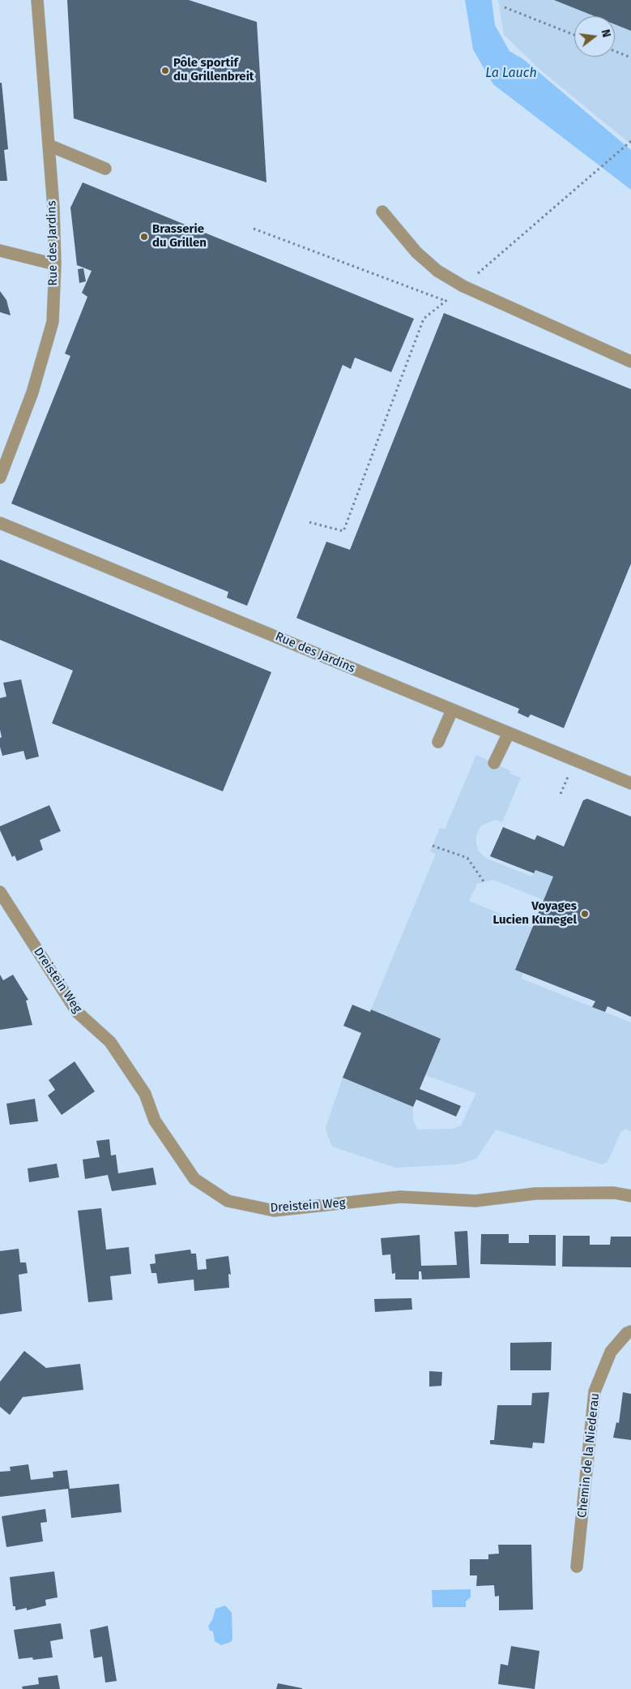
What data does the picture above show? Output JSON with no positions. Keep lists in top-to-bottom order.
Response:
{
  "streets": {
    "street": ["Rue des Jardins", "Dreistein Weg", "Chemin de la Niederau"]
  },
  "water": ["La Lauch"],
  "places": ["Pôle sportif du Grillenbreit", "Brasserie du Grillen", "Voyages Lucien Kunegel"],
  "north": "right"
}
